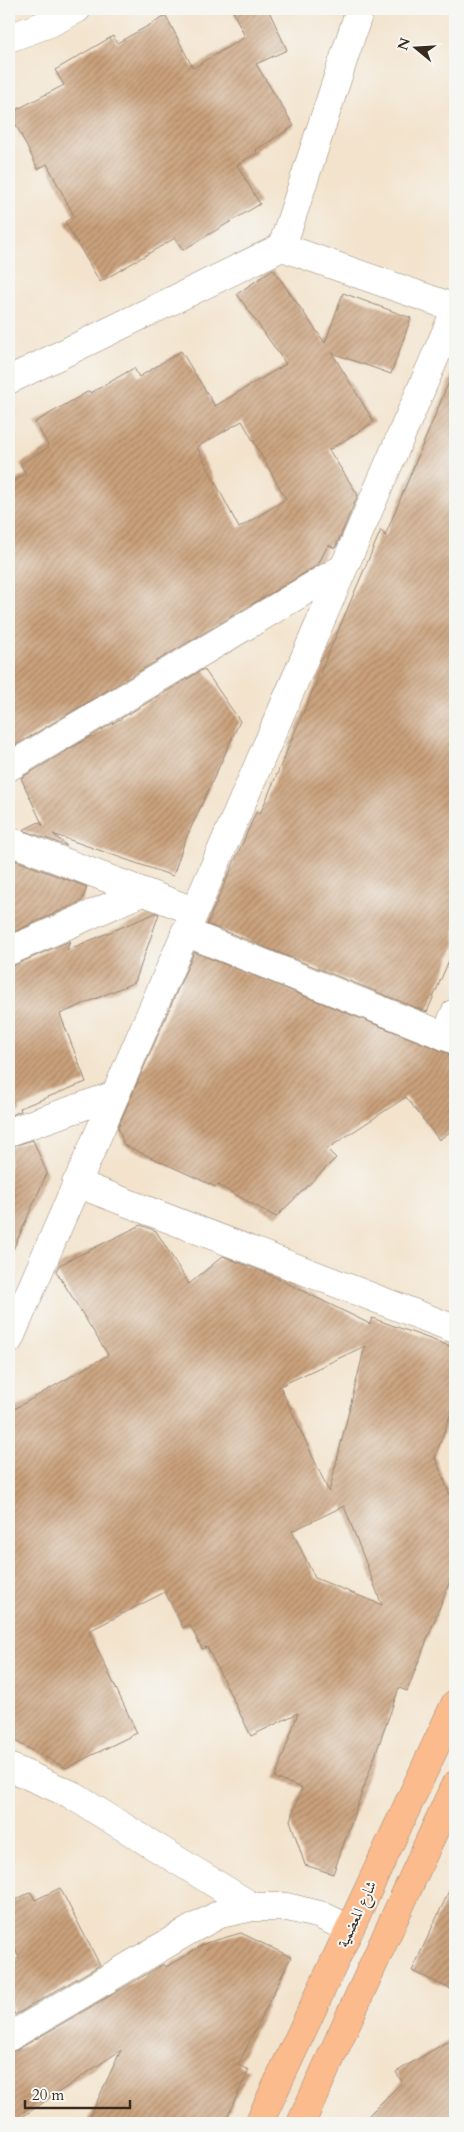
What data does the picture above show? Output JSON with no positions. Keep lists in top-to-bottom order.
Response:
{
  "streets": {
    "main road": ["شارع المعضمية"]
  },
  "scale_bar": "20 m",
  "north": "left"
}
